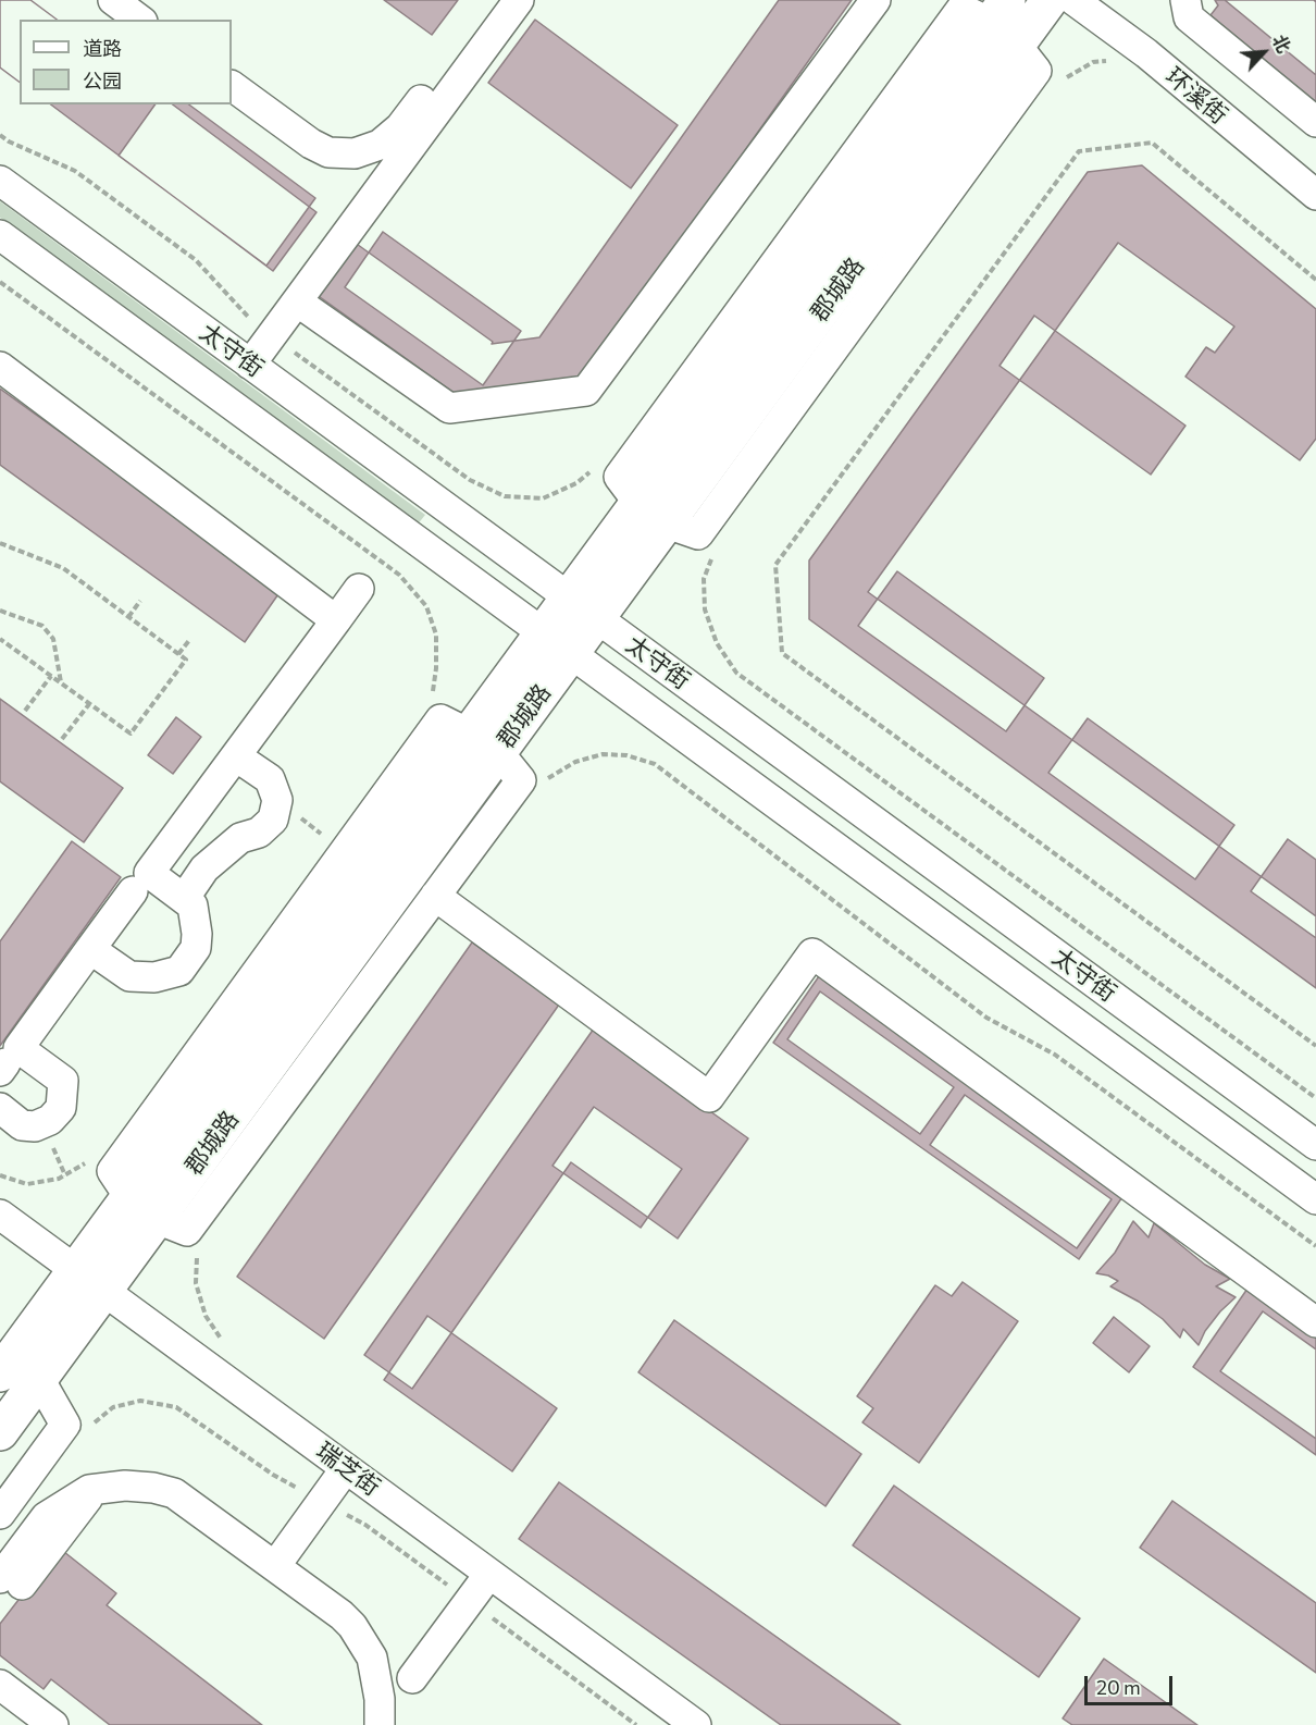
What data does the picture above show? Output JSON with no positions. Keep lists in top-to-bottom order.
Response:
{
  "streets": {
    "main road": ["郡城路"],
    "street": ["环溪街", "太守街", "瑞芝街"]
  },
  "crossings": [
    ["郡城路", "太守街"],
    ["郡城路", "瑞芝街"]
  ],
  "legend": ["道路", "公园"],
  "scale_bar": "20 m",
  "north": "top right"
}
